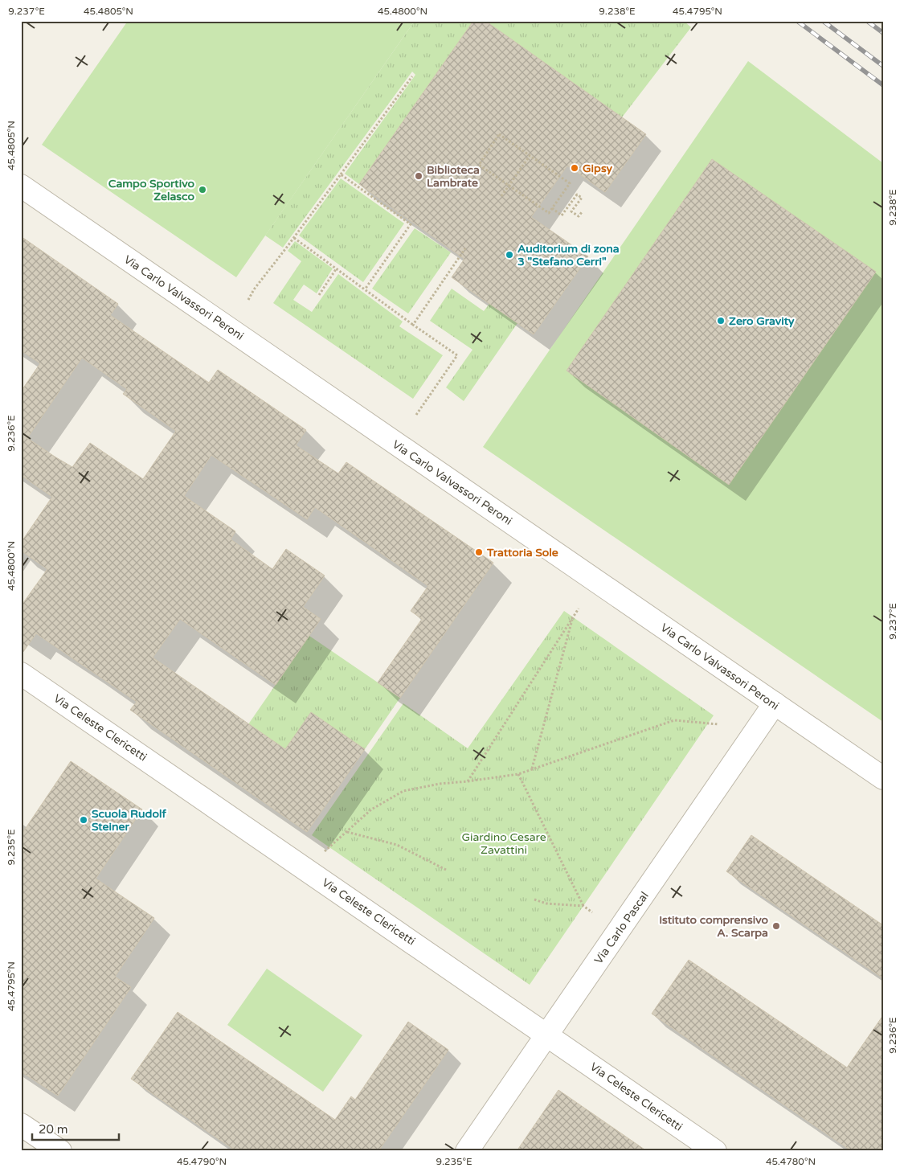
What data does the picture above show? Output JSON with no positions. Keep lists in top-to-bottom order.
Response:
{
  "streets": {
    "street": ["Via Carlo Valvassori Peroni", "Via Celeste Clericetti", "Via Carlo Pascal"]
  },
  "crossings": [
    ["Via Carlo Valvassori Peroni", "Via Carlo Pascal"],
    ["Via Celeste Clericetti", "Via Carlo Pascal"]
  ],
  "parks": ["Giardino Cesare Zavattini"],
  "places": [
    "Gipsy",
    "Biblioteca Lambrate",
    "Campo Sportivo Zelasco",
    "Auditorium di zona 3 \"Stefano Cerri\"",
    "Zero Gravity",
    "Trattoria Sole",
    "Scuola Rudolf Steiner",
    "Istituto comprensivo A. Scarpa"
  ],
  "scale_bar": "20 m",
  "coordinates": [
    "9.237°E",
    "45.4805°N",
    "45.4800°N",
    "9.238°E",
    "45.4795°N",
    "9.236°E",
    "9.235°E",
    "45.4790°N",
    "45.4780°N"
  ]
}
